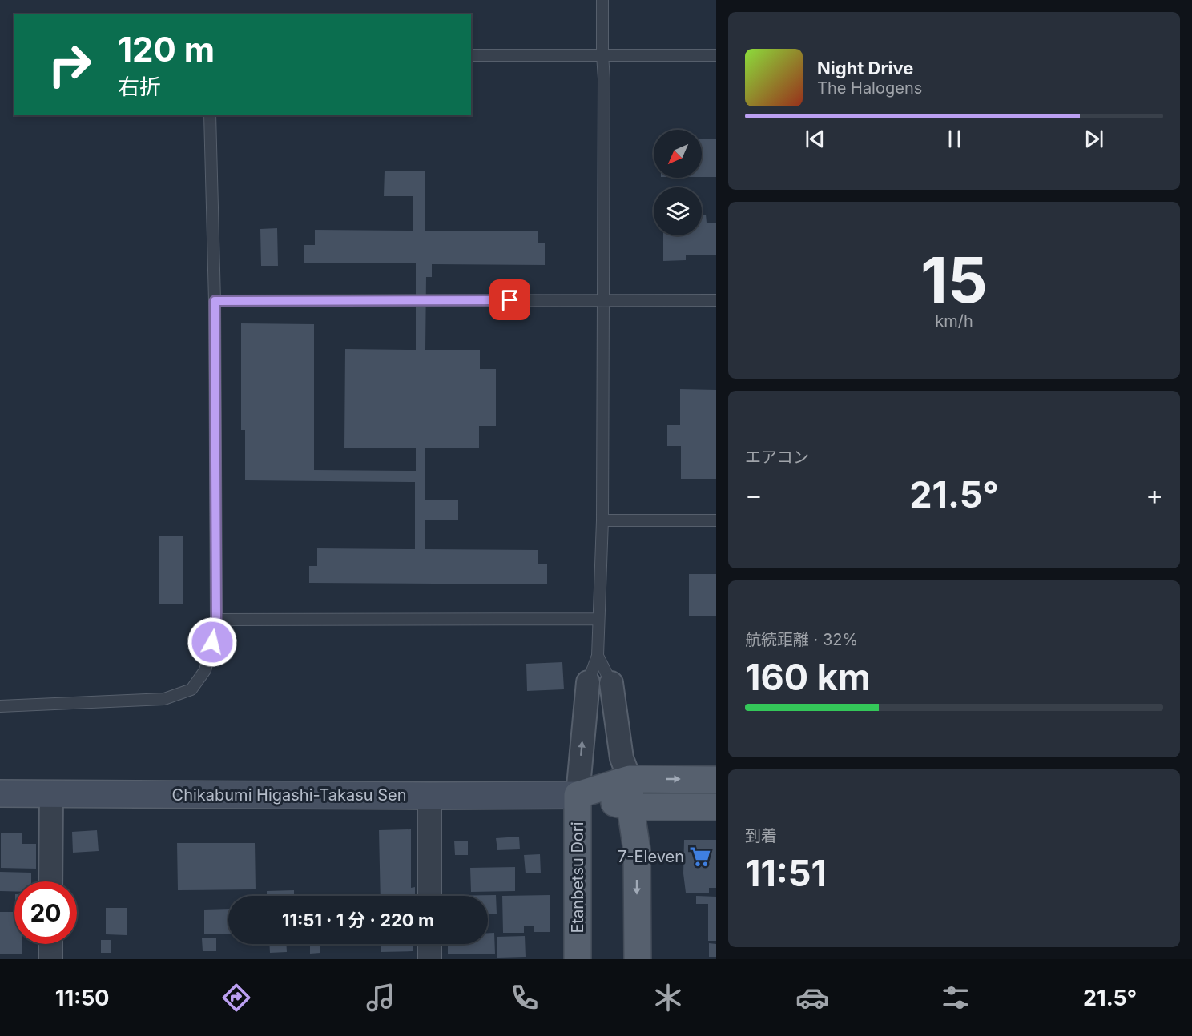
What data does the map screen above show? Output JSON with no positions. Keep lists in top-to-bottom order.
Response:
{
  "streets": {
    "main road": ["Chikabumi Higashi-Takasu Sen", "Etanbetsu Dori"]
  },
  "crossings": [
    ["Chikabumi Higashi-Takasu Sen", "Etanbetsu Dori"]
  ],
  "places": {
    "supermarket": ["7-Eleven"]
  },
  "north": "bottom left",
  "page": {
    "turn": ["120 m", "右折"],
    "song": ["Night Drive", "The Halogens"],
    "tile": [
      ["15", "km/h"],
      "エアコン",
      ["航続距離 · 32%", "160 km"],
      ["到着", "11:51"]
    ],
    "heat": ["−", "21.5°", "+"],
    "limit": "20",
    "trip": "11:51 · 1 分 · 220 m",
    "tabs": ["11:50", "21.5°"]
  }
}
